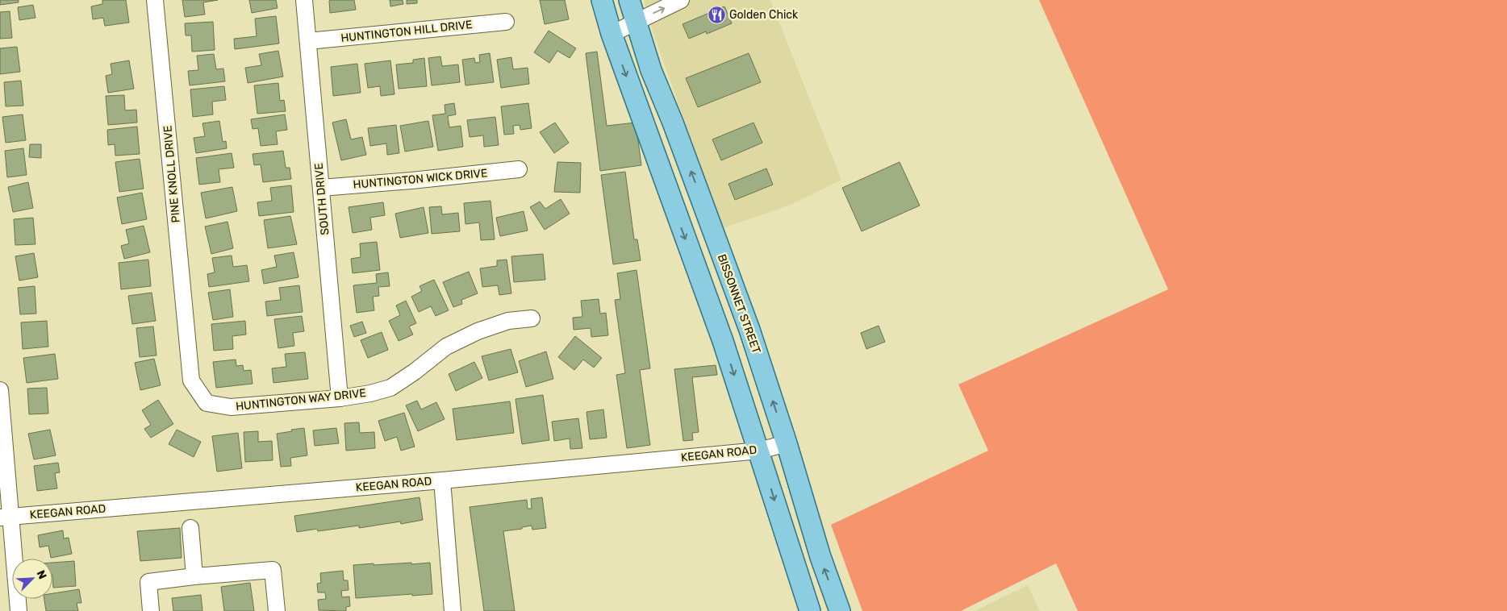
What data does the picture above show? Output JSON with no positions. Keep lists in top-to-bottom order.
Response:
{
  "streets": {
    "main road": ["BISSONNET STREET"],
    "street": [
      "HUNTINGTON HILL DRIVE",
      "PINE KNOLL DRIVE",
      "HUNTINGTON WICK DRIVE",
      "SOUTH DRIVE",
      "HUNTINGTON WAY DRIVE",
      "KEEGAN ROAD"
    ]
  },
  "crossings": [
    ["HUNTINGTON HILL DRIVE", "SOUTH DRIVE"],
    ["PINE KNOLL DRIVE", "HUNTINGTON WAY DRIVE"],
    ["HUNTINGTON WICK DRIVE", "SOUTH DRIVE"],
    ["SOUTH DRIVE", "HUNTINGTON WAY DRIVE"],
    ["BISSONNET STREET", "KEEGAN ROAD"]
  ],
  "places": {
    "restaurant": ["Golden Chick"]
  },
  "north": "top right"
}
